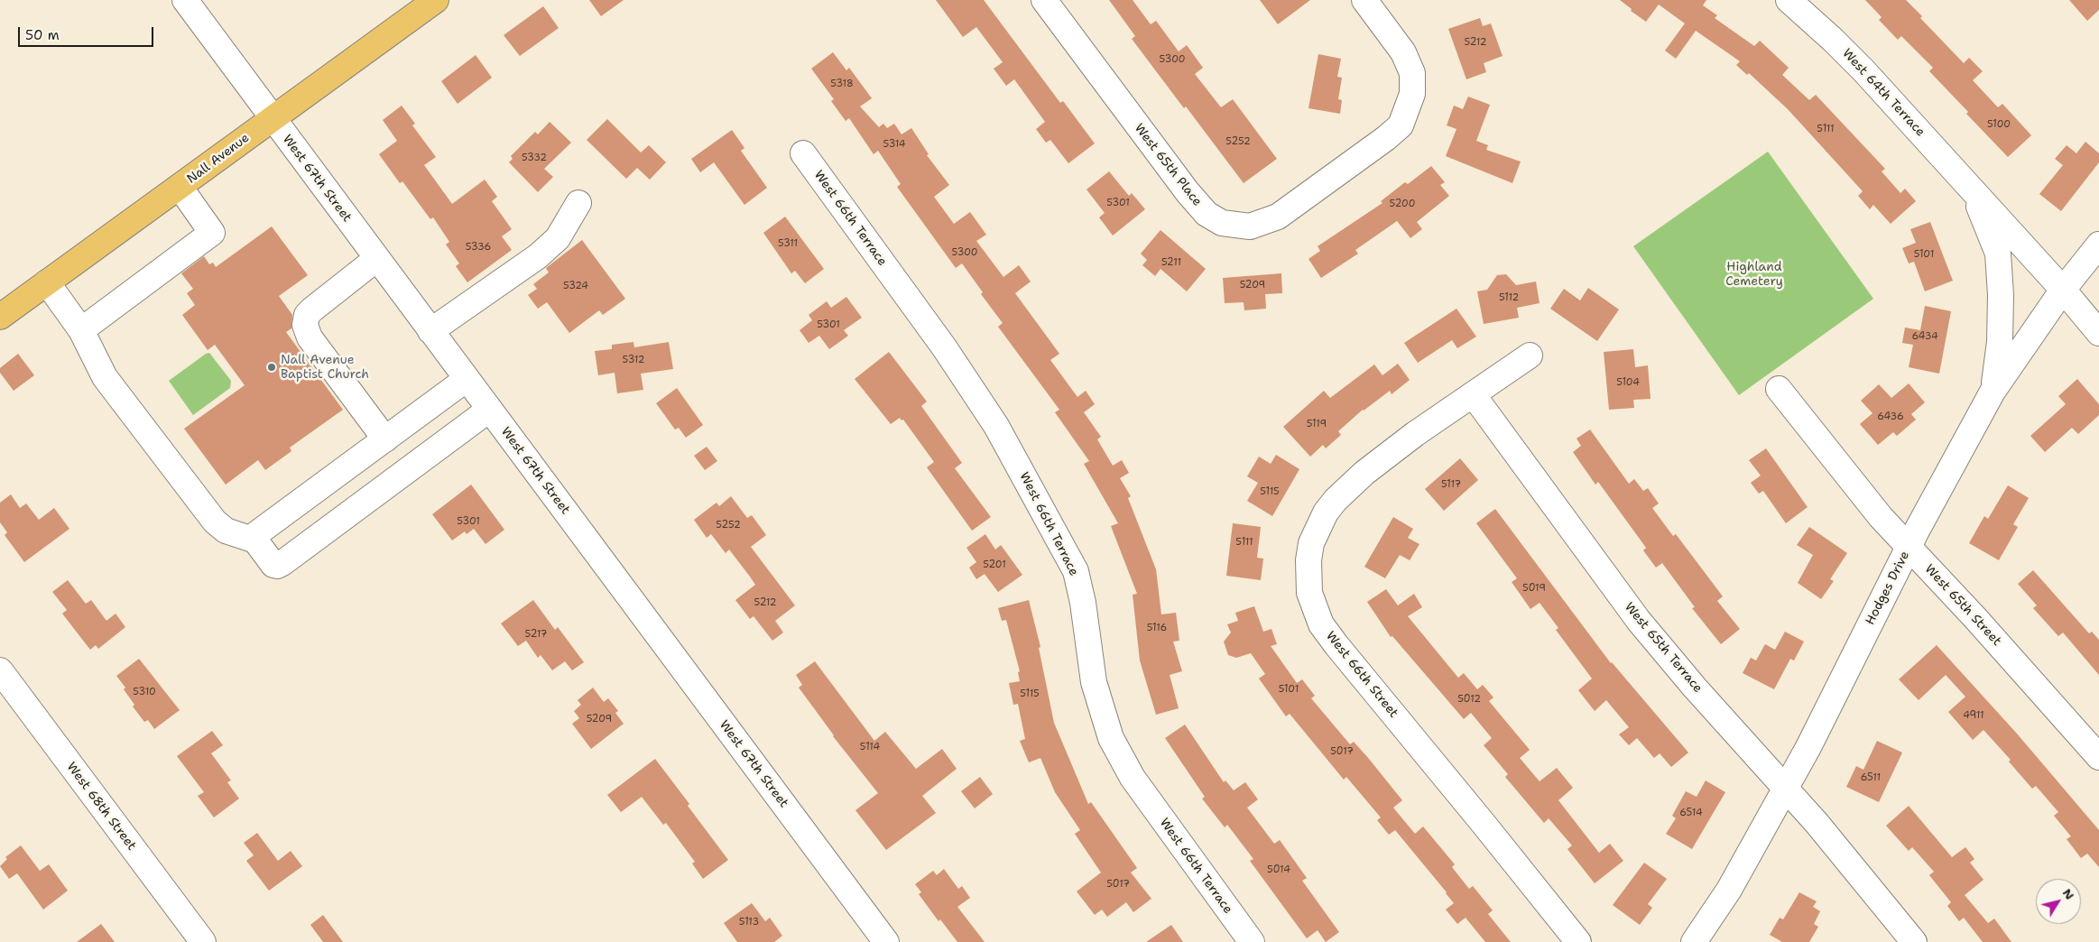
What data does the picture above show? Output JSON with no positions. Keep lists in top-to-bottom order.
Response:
{
  "streets": {
    "main road": ["Nall Avenue"],
    "street": [
      "West 64th Terrace",
      "West 65th Place",
      "West 67th Street",
      "West 66th Terrace",
      "Hodges Drive",
      "West 65th Street",
      "West 65th Terrace",
      "West 66th Street",
      "West 68th Street"
    ]
  },
  "crossings": [
    ["West 64th Terrace", "Hodges Drive"],
    ["Nall Avenue", "West 67th Street"],
    ["Hodges Drive", "West 65th Street"],
    ["Hodges Drive", "West 65th Terrace"],
    ["West 65th Terrace", "West 66th Street"]
  ],
  "parks": ["Highland Cemetery"],
  "places": ["Nall Avenue Baptist Church"],
  "house_numbers": [
    "5212",
    "5300",
    "5318",
    "5100",
    "5111",
    "5252",
    "5314",
    "5332",
    "5301",
    "5200",
    "5311",
    "5336",
    "5300",
    "5101",
    "5211",
    "5209",
    "5324",
    "5112",
    "5301",
    "6434",
    "5312",
    "5104",
    "6436",
    "5119",
    "5117",
    "5115",
    "5301",
    "5252",
    "5111",
    "5201",
    "5019",
    "5212",
    "5116",
    "5217",
    "5101",
    "5310",
    "5115",
    "5012",
    "4911",
    "5209",
    "5114",
    "5017",
    "6511",
    "6514",
    "5014",
    "5017",
    "5113"
  ],
  "scale_bar": "50 m",
  "north": "top right"
}
